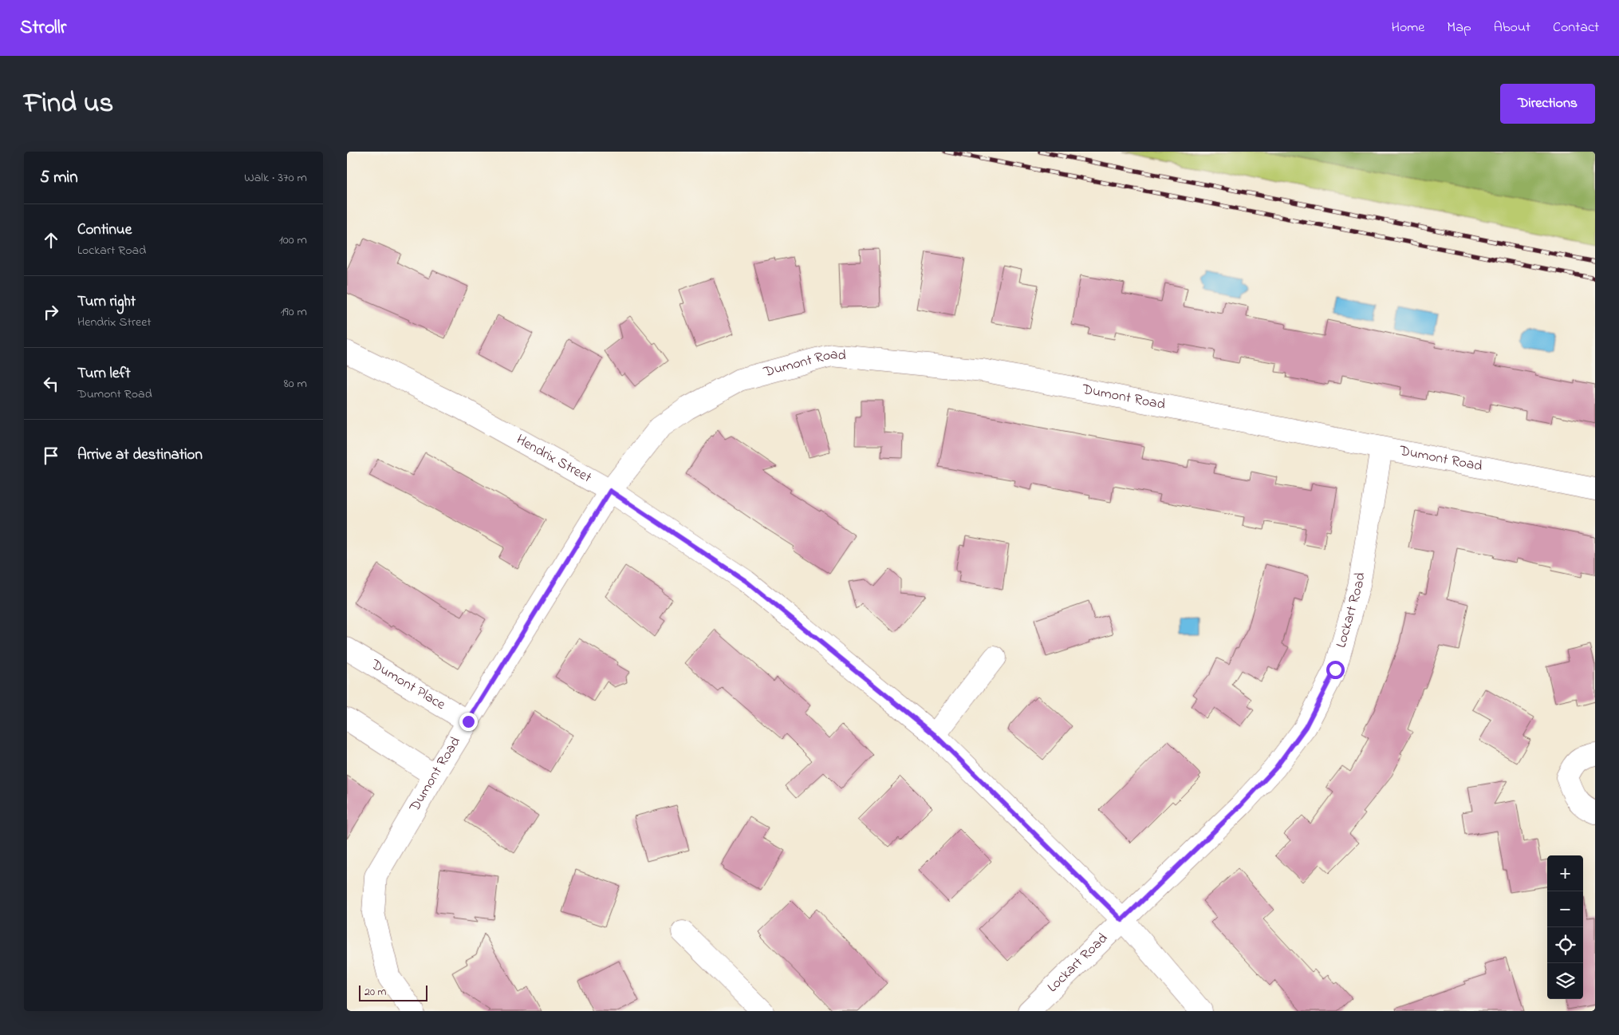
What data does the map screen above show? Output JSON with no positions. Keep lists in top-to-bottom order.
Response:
{
  "streets": {
    "street": [
      "Dumont Road",
      "Hendrix Street",
      "Lockart Road",
      "Dumont Place"
    ]
  },
  "crossings": [
    ["Dumont Road", "Hendrix Street"],
    ["Dumont Road", "Lockart Road"],
    ["Dumont Road", "Dumont Place"],
    ["Hendrix Street", "Lockart Road"]
  ],
  "scale_bar": "20 m",
  "page": {
    "header": "Strollr",
    "nav": [
      "Home",
      "Map",
      "About",
      "Contact"
    ],
    "title": "Find us",
    "buttons": "Directions",
    "heading": ["5 min", "Walk · 370 m"],
    "list": [
      ["Continue", "Lockart Road", "100 m"],
      ["Turn right", "Hendrix Street", "190 m"],
      ["Turn left", "Dumont Road", "80 m"],
      "Arrive at destination"
    ],
    "map_buttons": ["+", "−"],
    "scale": "20 m"
  }
}
